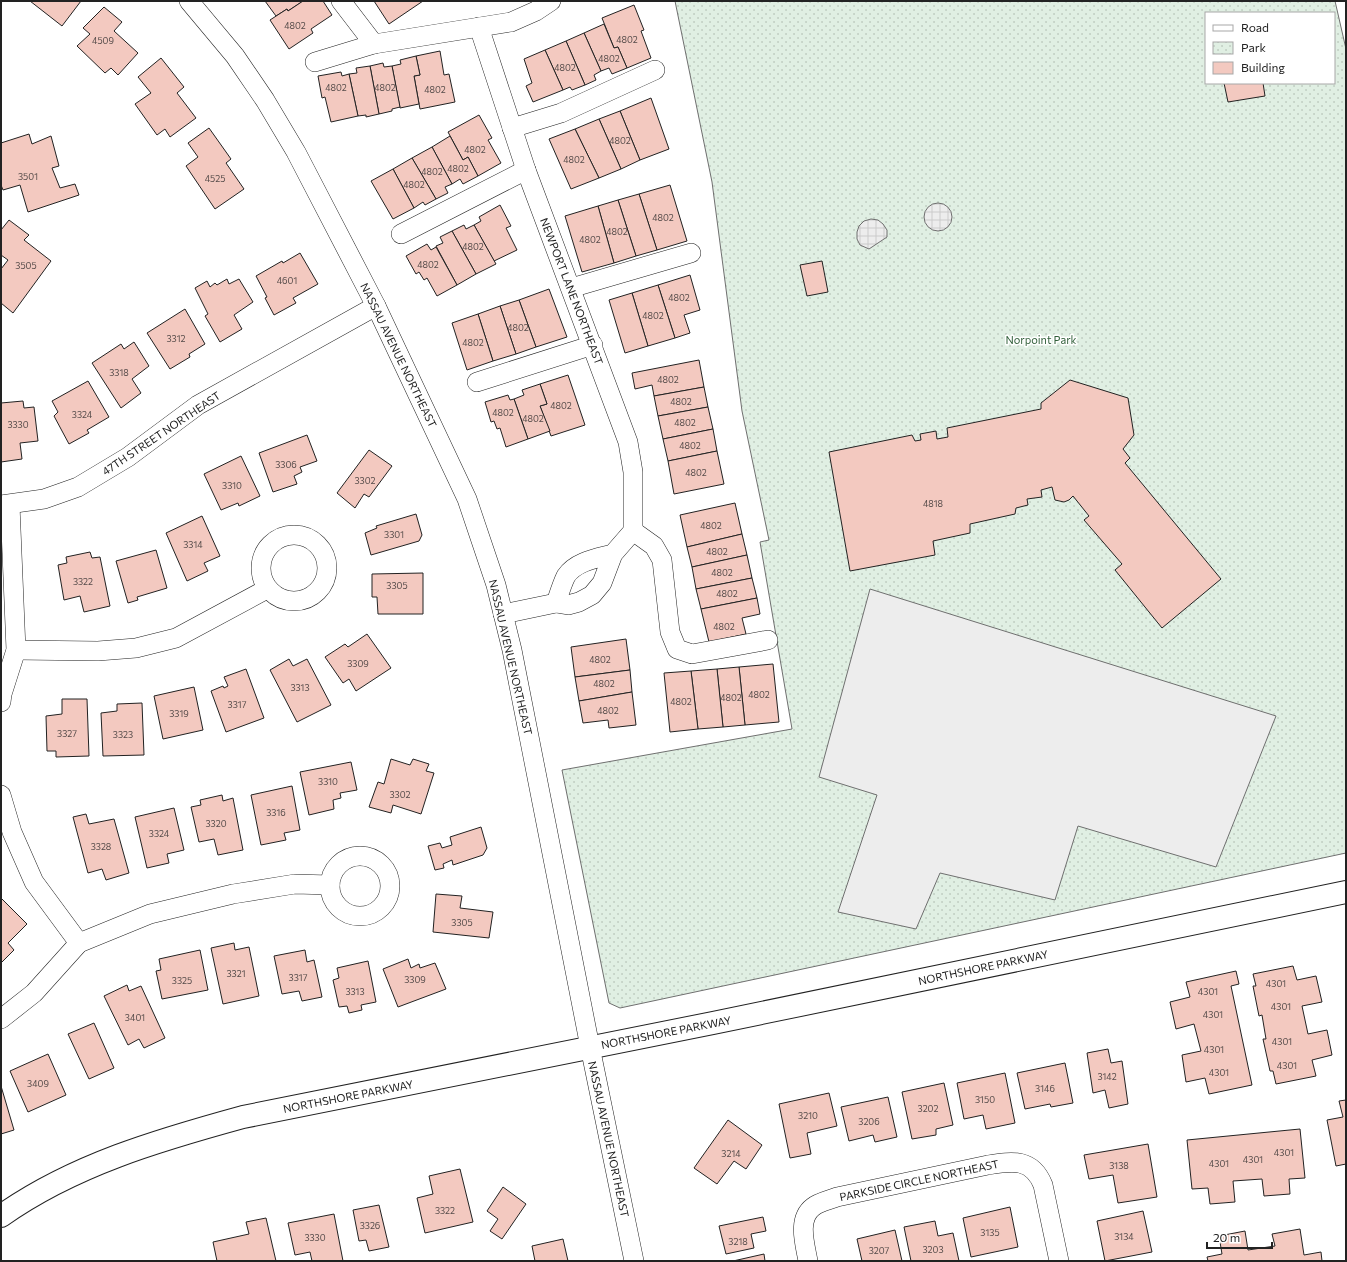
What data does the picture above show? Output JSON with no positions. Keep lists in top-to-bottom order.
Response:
{
  "streets": {
    "street": [
      "NEWPORT LANE NORTHEAST",
      "NASSAU AVENUE NORTHEAST",
      "47TH STREET NORTHEAST",
      "NORTHSHORE PARKWAY",
      "PARKSIDE CIRCLE NORTHEAST"
    ]
  },
  "crossings": [
    ["NASSAU AVENUE NORTHEAST", "47TH STREET NORTHEAST"],
    ["NASSAU AVENUE NORTHEAST", "NORTHSHORE PARKWAY"]
  ],
  "parks": ["Norpoint Park"],
  "house_numbers": [
    "4802",
    "4802",
    "4509",
    "4802",
    "4802",
    "4802",
    "4802",
    "4802",
    "4802",
    "4802",
    "4802",
    "4802",
    "4802",
    "3501",
    "4525",
    "4802",
    "4802",
    "4802",
    "4802",
    "4802",
    "4802",
    "3505",
    "4601",
    "4802",
    "4802",
    "4802",
    "3312",
    "4802",
    "3318",
    "4802",
    "4802",
    "4802",
    "4802",
    "3324",
    "4802",
    "4802",
    "3330",
    "4802",
    "3306",
    "4802",
    "3302",
    "3310",
    "4818",
    "4802",
    "3301",
    "3314",
    "4802",
    "4802",
    "3322",
    "3305",
    "4802",
    "4802",
    "4802",
    "3309",
    "4802",
    "3313",
    "4802",
    "4802",
    "4802",
    "3317",
    "4802",
    "3319",
    "3327",
    "3323",
    "3310",
    "3302",
    "3316",
    "3320",
    "3324",
    "3328",
    "3305",
    "3321",
    "3317",
    "3309",
    "3325",
    "4301",
    "3313",
    "4301",
    "4301",
    "4301",
    "3401",
    "4301",
    "4301",
    "4301",
    "4301",
    "3142",
    "3409",
    "3146",
    "3150",
    "3202",
    "3210",
    "3206",
    "4301",
    "3214",
    "4301",
    "4301",
    "3138",
    "3322",
    "3326",
    "3135",
    "3134",
    "3330",
    "3218",
    "3203",
    "3207"
  ],
  "legend": ["Road", "Park", "Building"],
  "scale_bar": "20 m"
}
